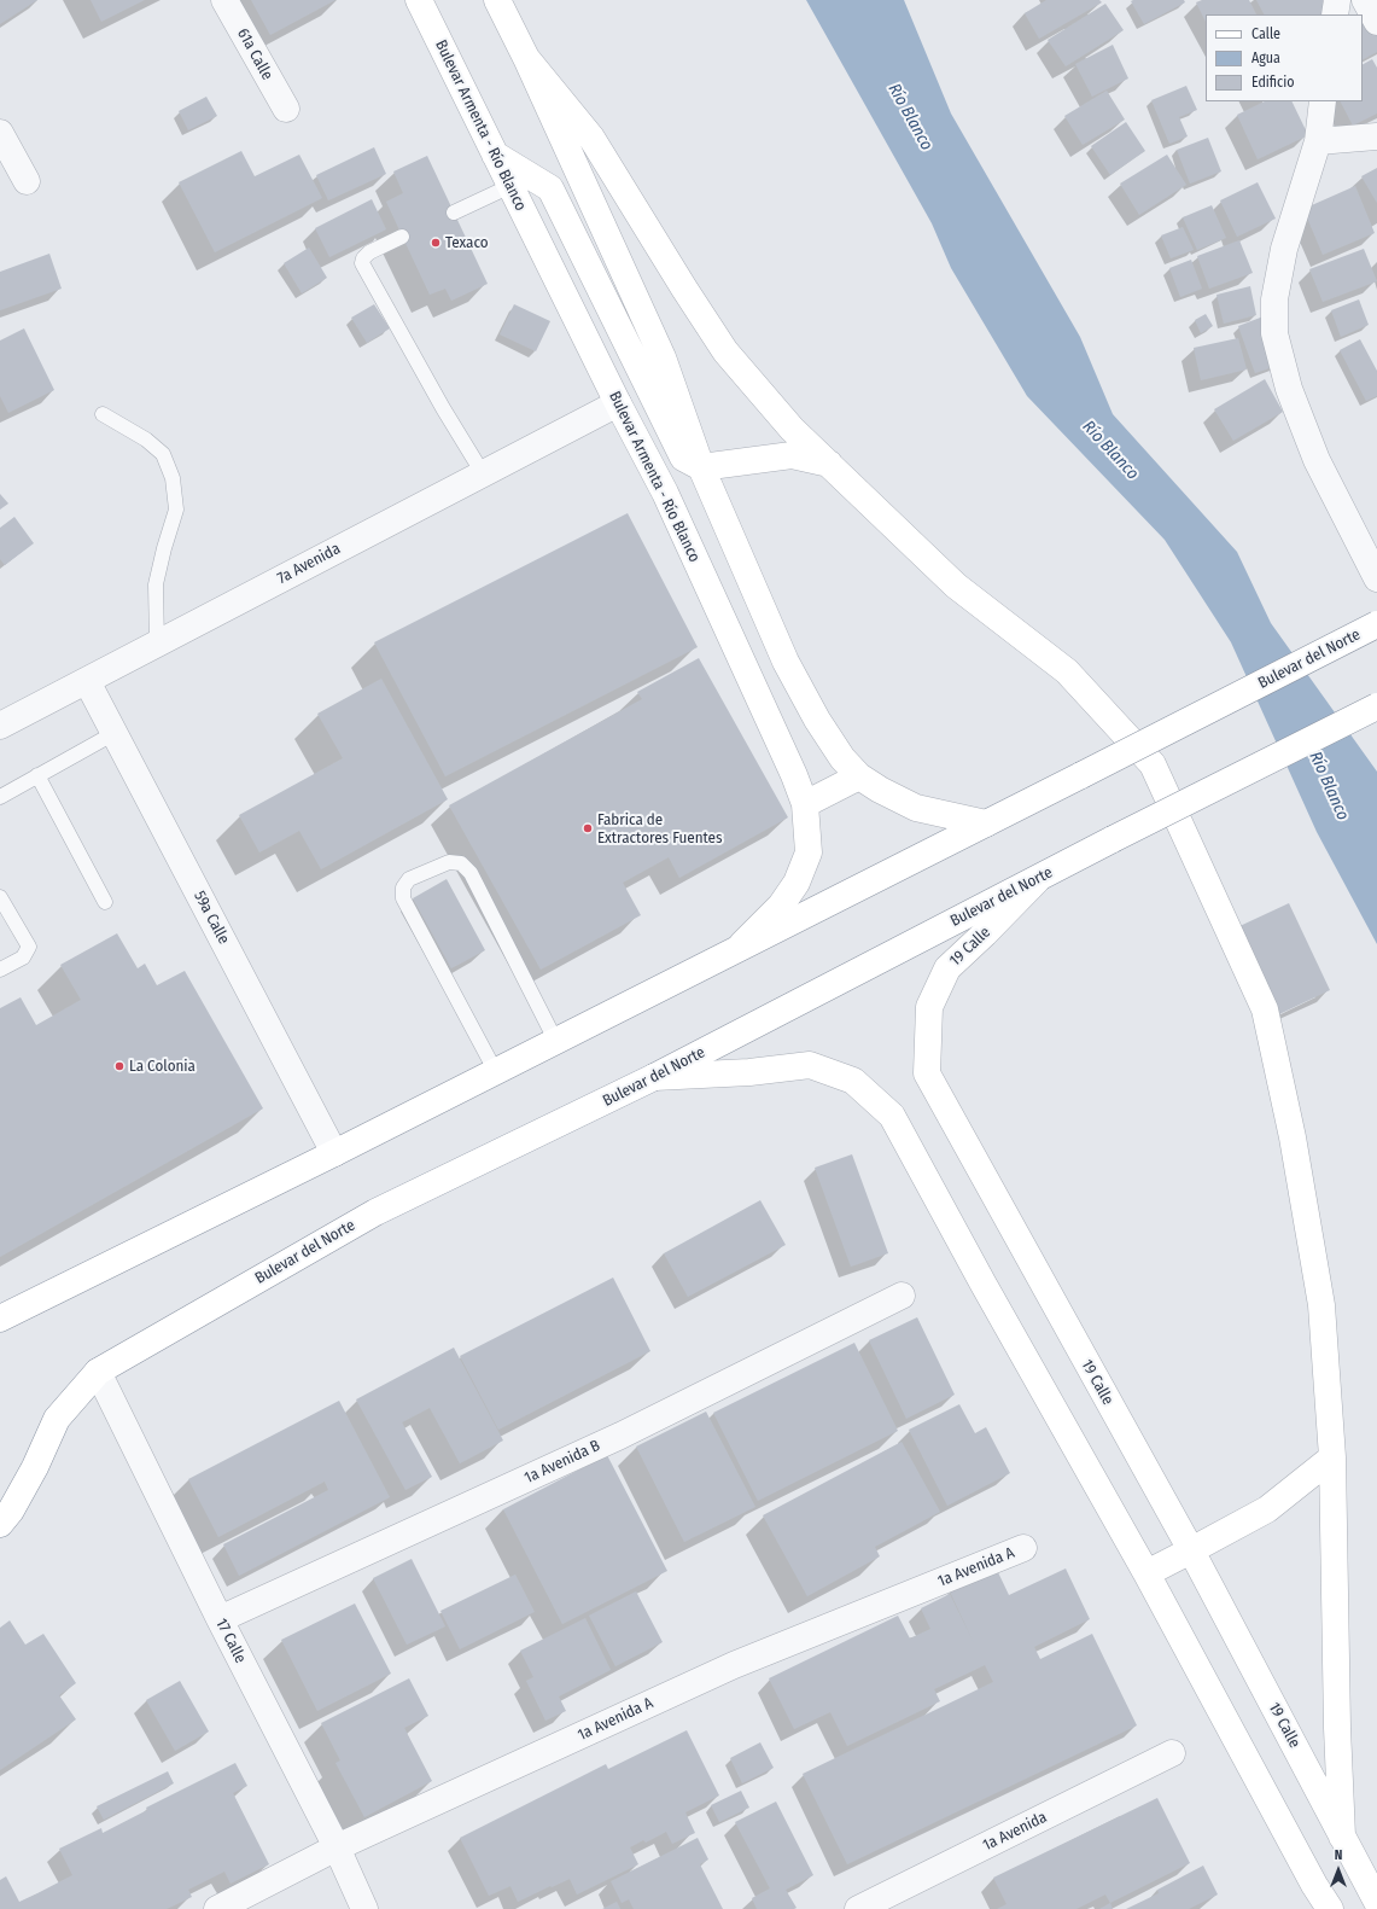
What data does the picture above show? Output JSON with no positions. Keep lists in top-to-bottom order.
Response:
{
  "streets": {
    "main road": ["Bulevar Armenta - Río Blanco", "Bulevar del Norte", "19 Calle"],
    "street": [
      "61a Calle",
      "7a Avenida",
      "59a Calle",
      "1a Avenida B",
      "1a Avenida A",
      "17 Calle",
      "1a Avenida"
    ]
  },
  "crossings": [
    ["Bulevar Armenta - Río Blanco", "7a Avenida"],
    ["Bulevar Armenta - Río Blanco", "Bulevar del Norte"],
    ["7a Avenida", "59a Calle"],
    ["Bulevar del Norte", "59a Calle"],
    ["Bulevar del Norte", "19 Calle"],
    ["Bulevar del Norte", "17 Calle"],
    ["1a Avenida B", "17 Calle"],
    ["1a Avenida A", "17 Calle"]
  ],
  "water": ["Río Blanco"],
  "places": ["Texaco", "Fabrica de Extractores Fuentes", "La Colonia"],
  "legend": ["Calle", "Agua", "Edificio"],
  "north": "top"
}
